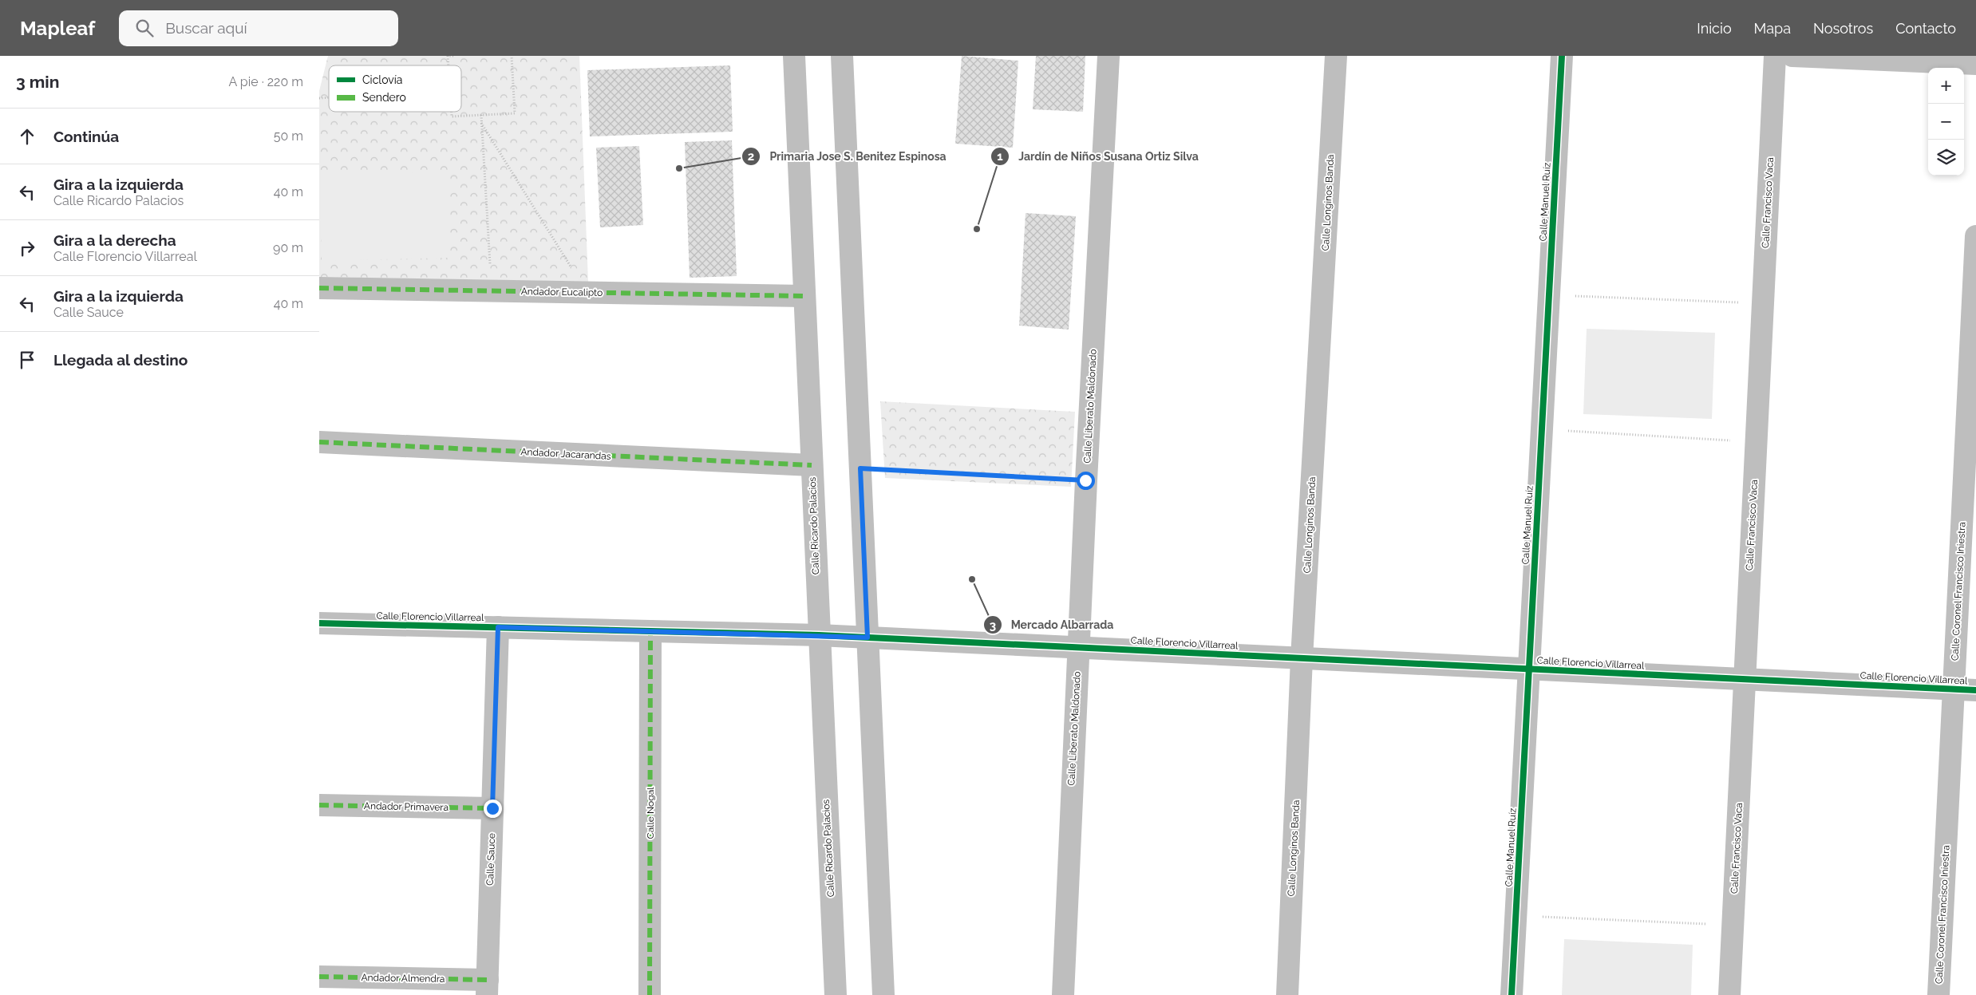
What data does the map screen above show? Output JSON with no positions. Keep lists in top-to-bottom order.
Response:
{
  "streets": {
    "street": [
      "Calle Manuel Ruíz",
      "Calle Longinos Banda",
      "Calle Francisco Vaca",
      "Andador Eucalipto",
      "Calle Liberato Maldonado",
      "Andador Jacarandas",
      "Calle Ricardo Palacios",
      "Calle Coronel Francisco Iniestra",
      "Calle Florencio Villarreal",
      "Andador Primavera",
      "Calle Nogal",
      "Calle Sauce",
      "Andador Almendra"
    ]
  },
  "crossings": [
    ["Calle Manuel Ruíz", "Calle Florencio Villarreal"],
    ["Calle Longinos Banda", "Calle Florencio Villarreal"],
    ["Calle Francisco Vaca", "Calle Florencio Villarreal"],
    ["Andador Eucalipto", "Calle Ricardo Palacios"],
    ["Calle Liberato Maldonado", "Calle Florencio Villarreal"],
    ["Andador Jacarandas", "Calle Ricardo Palacios"],
    ["Calle Ricardo Palacios", "Calle Florencio Villarreal"],
    ["Calle Coronel Francisco Iniestra", "Calle Florencio Villarreal"],
    ["Calle Florencio Villarreal", "Calle Nogal"],
    ["Calle Florencio Villarreal", "Calle Sauce"],
    ["Andador Primavera", "Calle Sauce"],
    ["Calle Sauce", "Andador Almendra"]
  ],
  "places": ["Primaria Jose S. Benitez Espinosa", "Jardín de Niños Susana Ortiz Silva", "Mercado Albarrada"],
  "legend": ["Ciclovía", "Sendero"],
  "page": {
    "header": "Mapleaf",
    "search": "Buscar aquí",
    "nav": [
      "Inicio",
      "Mapa",
      "Nosotros",
      "Contacto"
    ],
    "heading": ["3 min", "A pie · 220 m"],
    "map_buttons": ["+", "−"],
    "list": [
      ["Continúa", "50 m"],
      ["Gira a la izquierda", "Calle Ricardo Palacios", "40 m"],
      ["Gira a la derecha", "Calle Florencio Villarreal", "90 m"],
      ["Gira a la izquierda", "Calle Sauce", "40 m"],
      "Llegada al destino"
    ]
  }
}
